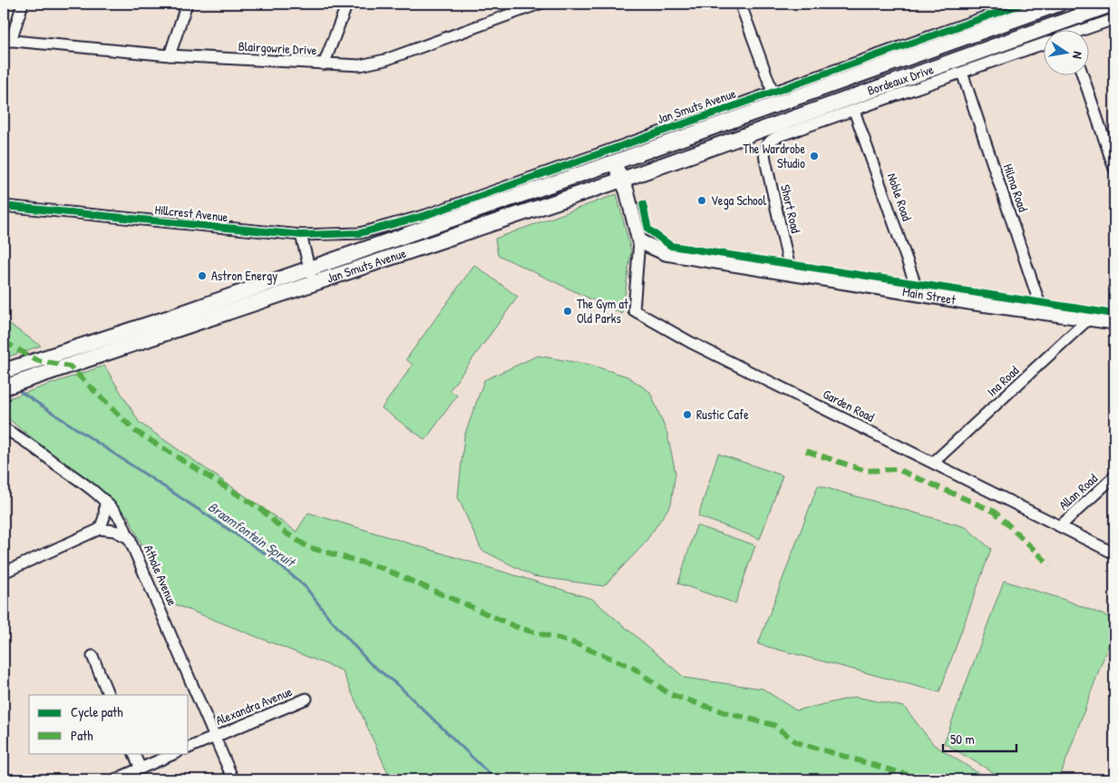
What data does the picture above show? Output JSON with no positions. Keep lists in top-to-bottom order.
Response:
{
  "streets": {
    "main road": ["Jan Smuts Avenue"],
    "street": [
      "Blairgowrie Drive",
      "Bordeaux Drive",
      "Hilma Road",
      "Noble Road",
      "Short Road",
      "Hillcrest Avenue",
      "Main Street",
      "Ina Road",
      "Garden Road",
      "Allan Road",
      "Athole Avenue",
      "Alexandra Avenue"
    ]
  },
  "crossings": [
    ["Bordeaux Drive", "Hilma Road"],
    ["Bordeaux Drive", "Noble Road"],
    ["Bordeaux Drive", "Short Road"],
    ["Jan Smuts Avenue", "Hillcrest Avenue"],
    ["Hilma Road", "Main Street"],
    ["Noble Road", "Main Street"],
    ["Short Road", "Main Street"],
    ["Main Street", "Ina Road"],
    ["Main Street", "Garden Road"],
    ["Ina Road", "Garden Road"],
    ["Garden Road", "Allan Road"],
    ["Athole Avenue", "Alexandra Avenue"]
  ],
  "water": ["Braamfontein Spruit"],
  "places": [
    "The Wardrobe Studio",
    "Vega School",
    "Astron Energy",
    "The Gym at Old Parks",
    "Rustic Cafe"
  ],
  "legend": ["Cycle path", "Path"],
  "scale_bar": "50 m",
  "north": "right"
}
